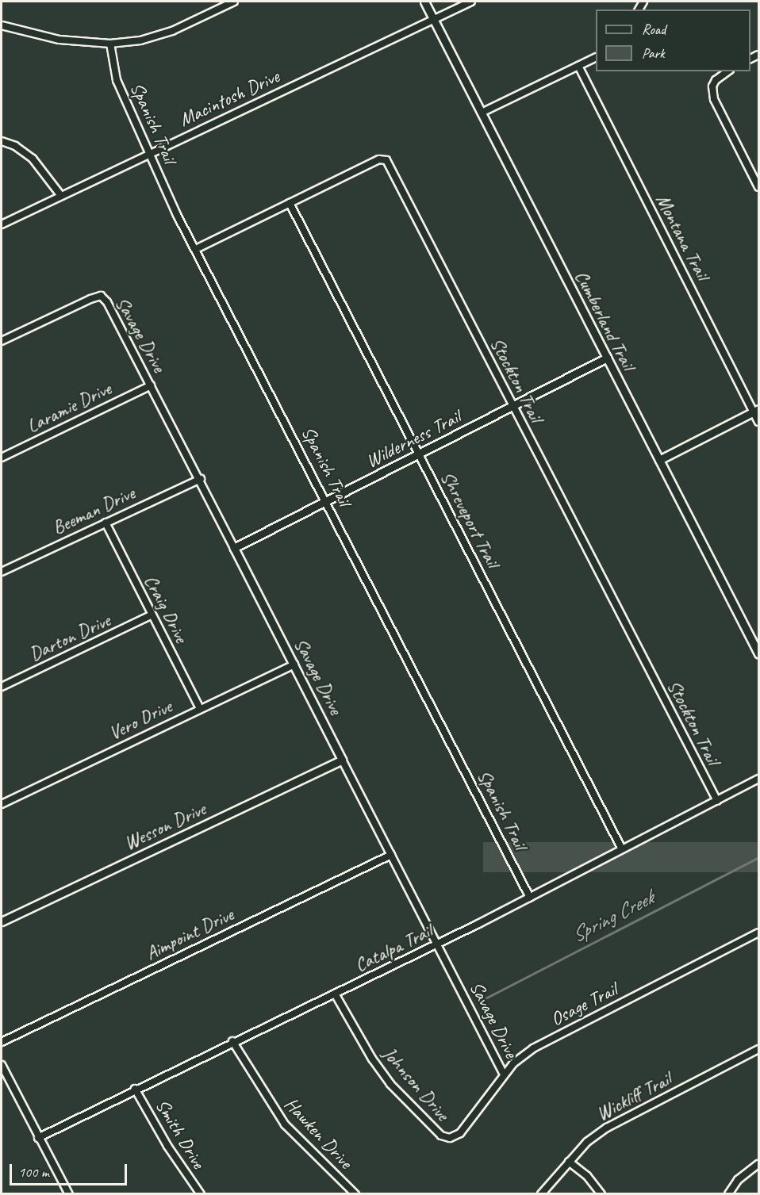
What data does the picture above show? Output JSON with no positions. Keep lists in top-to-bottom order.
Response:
{
  "streets": {
    "street": [
      "Macintosh Drive",
      "Spanish Trail",
      "Montana Trail",
      "Cumberland Trail",
      "Savage Drive",
      "Stockton Trail",
      "Laramie Drive",
      "Wilderness Trail",
      "Beeman Drive",
      "Shreveport Trail",
      "Craig Drive",
      "Darton Drive",
      "Vero Drive",
      "Wesson Drive",
      "Aimpoint Drive",
      "Catalpa Trail",
      "Osage Trail",
      "Johnson Drive",
      "Wickliff Trail",
      "Hawken Drive",
      "Smith Drive"
    ]
  },
  "crossings": [
    ["Macintosh Drive", "Spanish Trail"],
    ["Macintosh Drive", "Cumberland Trail"],
    ["Spanish Trail", "Stockton Trail"],
    ["Spanish Trail", "Wilderness Trail"],
    ["Spanish Trail", "Catalpa Trail"],
    ["Cumberland Trail", "Wilderness Trail"],
    ["Savage Drive", "Laramie Drive"],
    ["Savage Drive", "Wilderness Trail"],
    ["Savage Drive", "Beeman Drive"],
    ["Savage Drive", "Vero Drive"],
    ["Savage Drive", "Wesson Drive"],
    ["Savage Drive", "Aimpoint Drive"],
    ["Savage Drive", "Catalpa Trail"],
    ["Savage Drive", "Osage Trail"],
    ["Stockton Trail", "Wilderness Trail"],
    ["Stockton Trail", "Shreveport Trail"],
    ["Stockton Trail", "Catalpa Trail"],
    ["Wilderness Trail", "Shreveport Trail"],
    ["Beeman Drive", "Craig Drive"],
    ["Shreveport Trail", "Catalpa Trail"],
    ["Craig Drive", "Darton Drive"],
    ["Craig Drive", "Vero Drive"],
    ["Catalpa Trail", "Johnson Drive"],
    ["Catalpa Trail", "Hawken Drive"],
    ["Catalpa Trail", "Smith Drive"],
    ["Osage Trail", "Johnson Drive"]
  ],
  "water": ["Spring Creek"],
  "legend": ["Road", "Park"],
  "scale_bar": "100 m"
}
